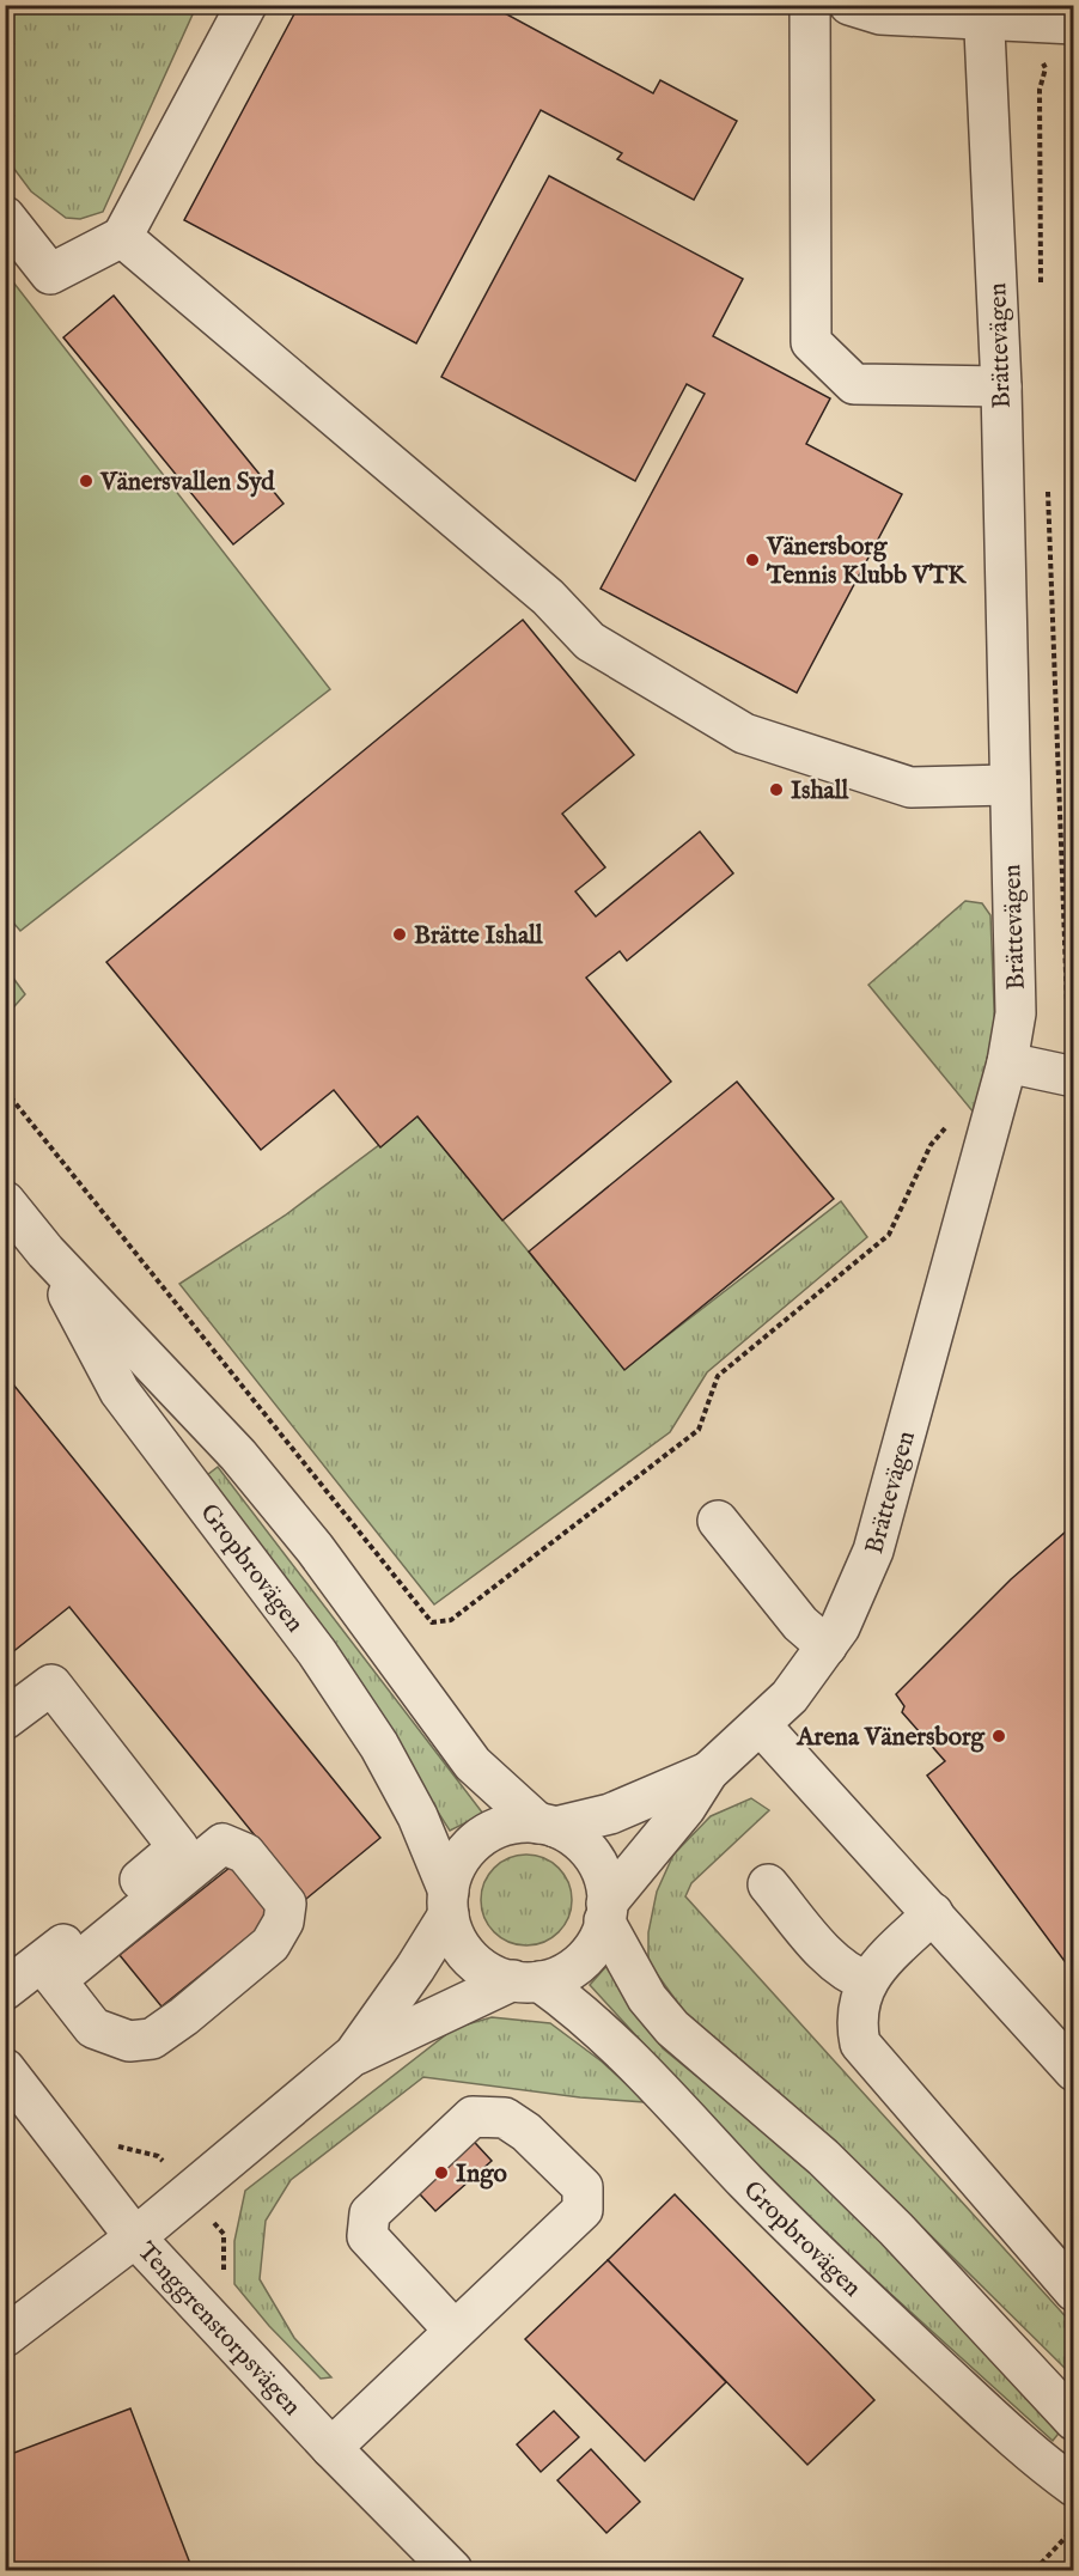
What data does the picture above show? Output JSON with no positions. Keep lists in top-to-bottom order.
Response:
{
  "streets": {
    "street": ["Brättevägen", "Gropbrovägen", "Tenggrenstorpsvägen"]
  },
  "crossings": [
    ["Brättevägen", "Gropbrovägen"]
  ],
  "places": [
    "Vänersvallen Syd",
    "Vänersborg Tennis Klubb VTK",
    "Ishall",
    "Brätte Ishall",
    "Arena Vänersborg",
    "Ingo"
  ]
}
